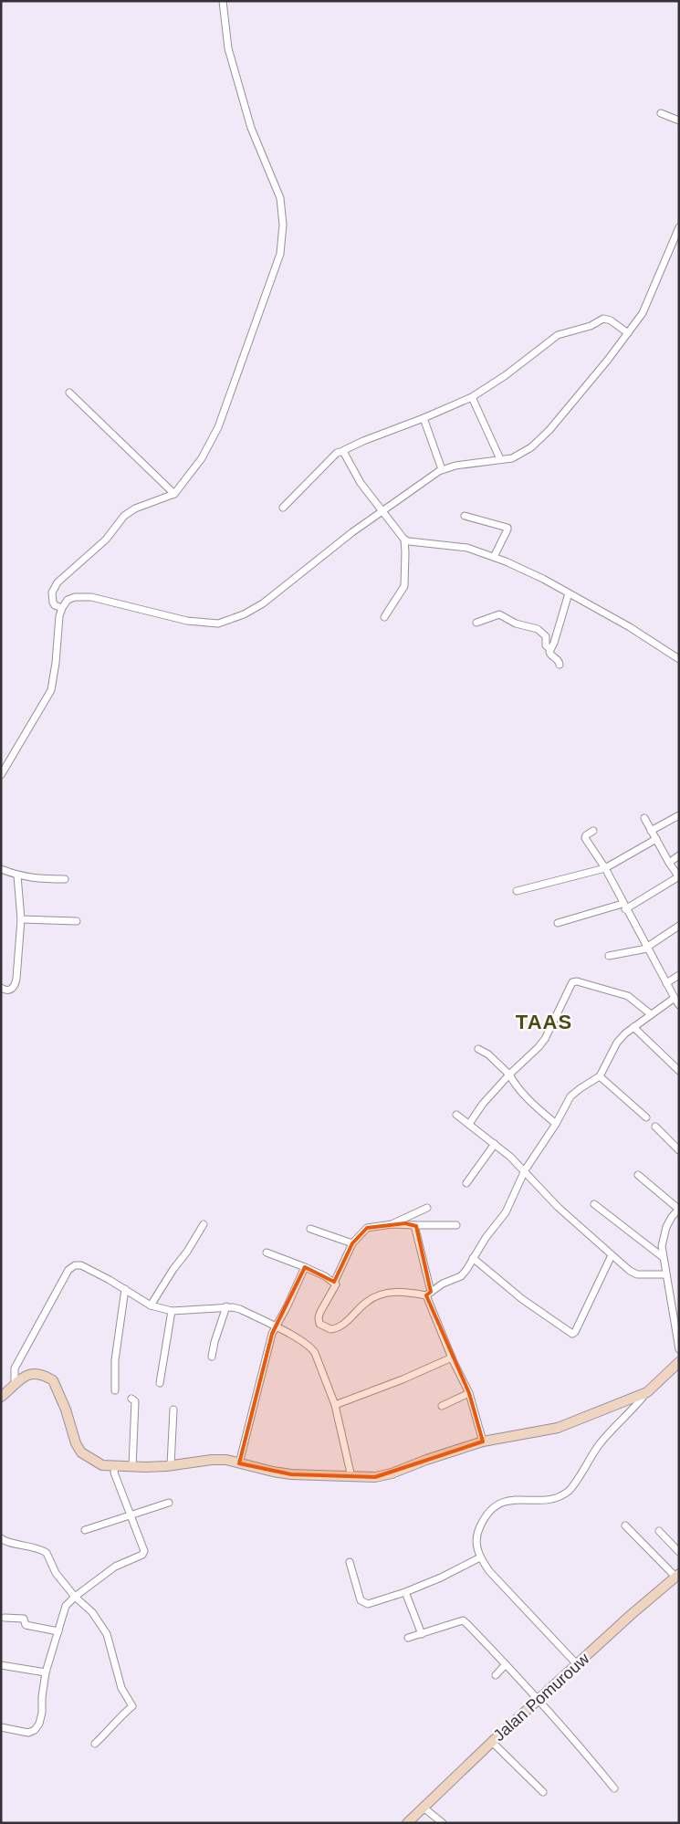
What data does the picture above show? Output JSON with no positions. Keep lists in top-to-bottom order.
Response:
{
  "streets": {
    "street": ["Jalan Pomurouw"]
  },
  "districts": ["TAAS"]
}
